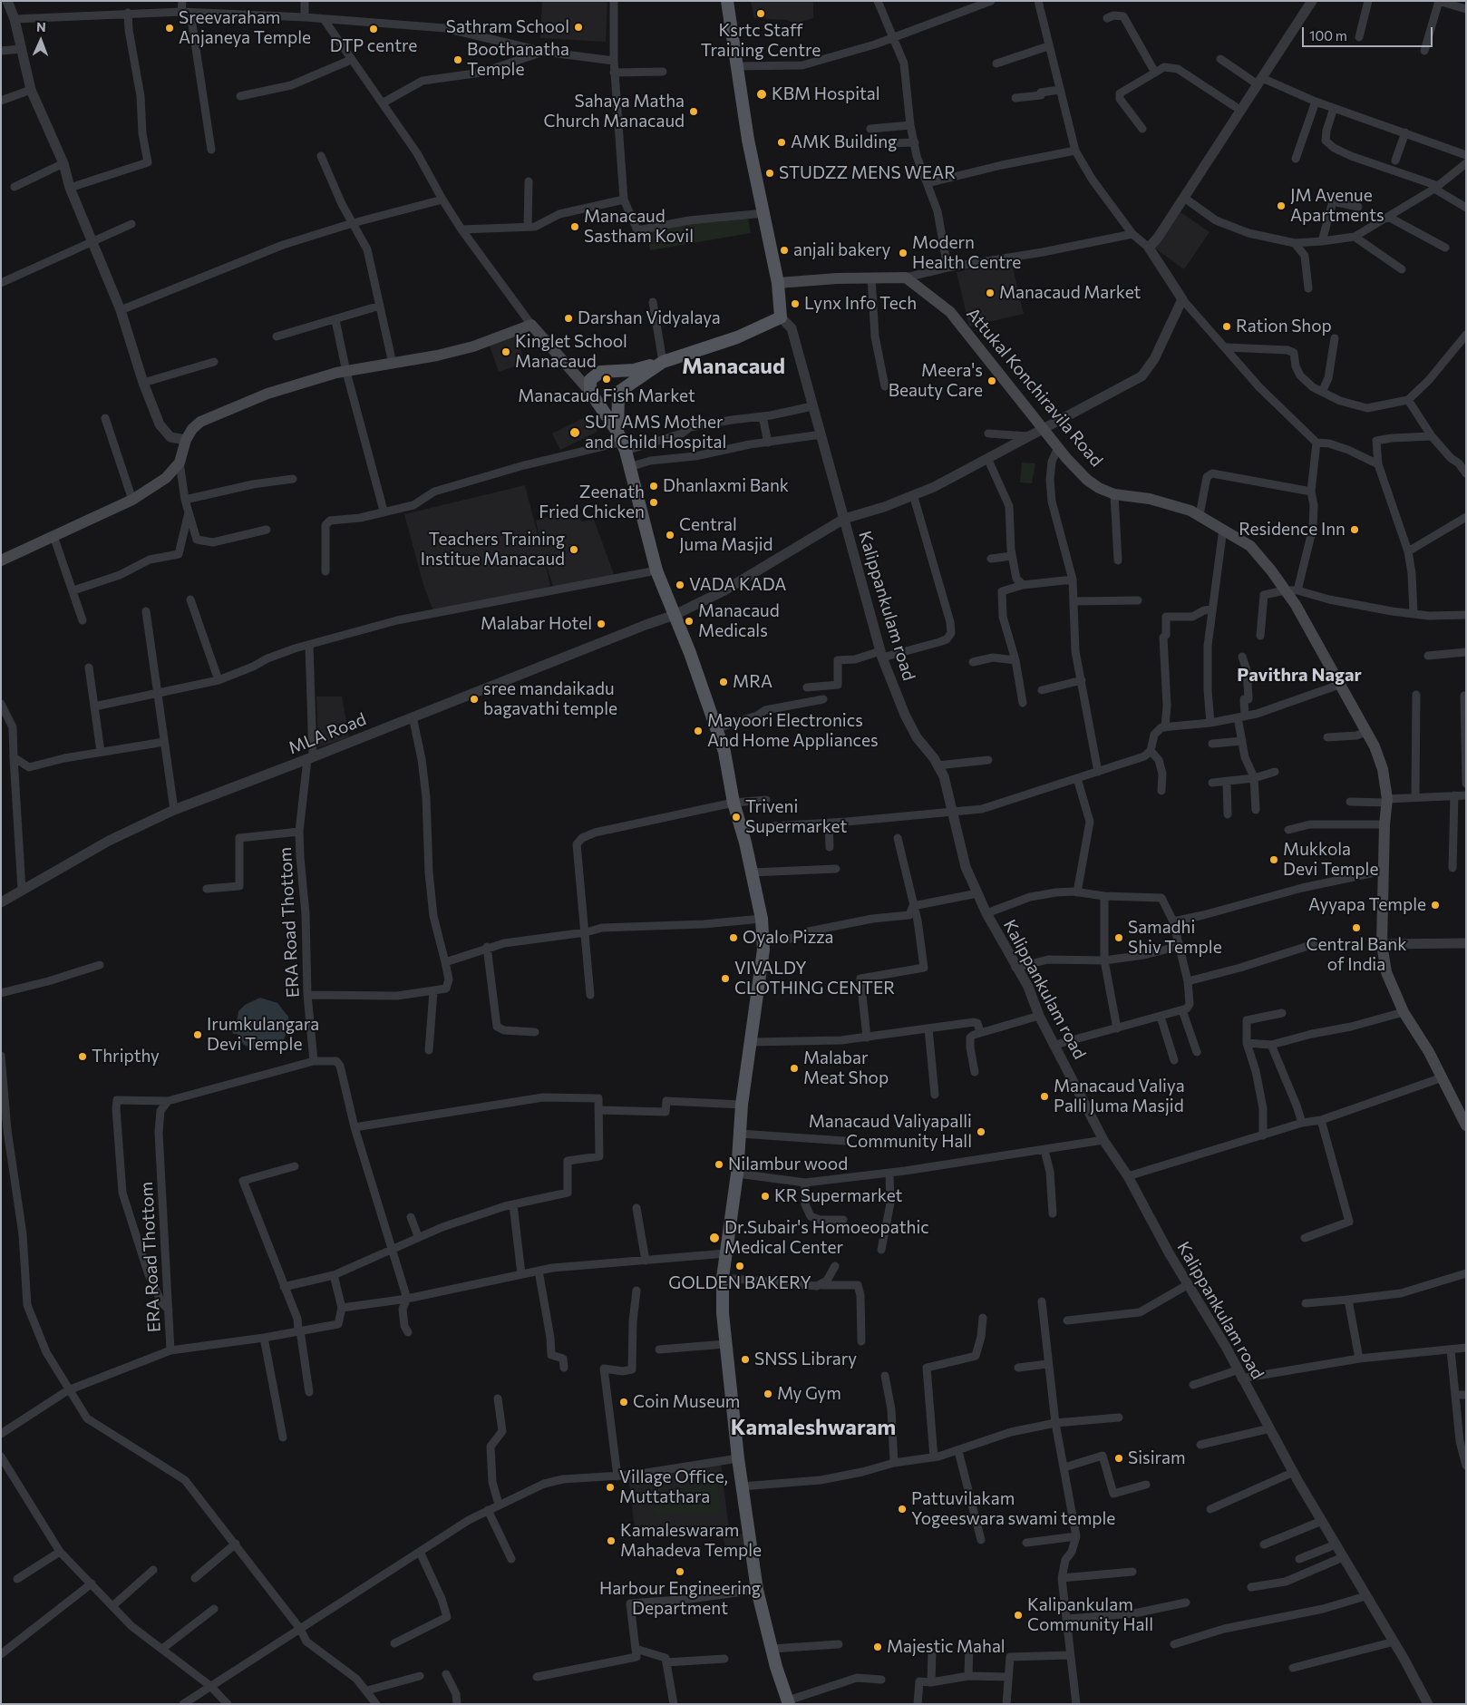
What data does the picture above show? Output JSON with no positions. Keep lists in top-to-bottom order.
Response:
{
  "streets": {
    "main road": ["Attukal Konchiravila Road"],
    "street": ["Kalippankulam road", "MLA Road", "ERA Road Thottom"]
  },
  "crossings": [
    ["Attukal Konchiravila Road", "MLA Road"],
    ["Kalippankulam road", "MLA Road"],
    ["MLA Road", "ERA Road Thottom"]
  ],
  "districts": ["Manacaud", "Pavithra Nagar", "Kamaleshwaram"],
  "places": [
    "Ksrtc Staff Training Centre",
    "Sathram School",
    "Sreevaraham Anjaneya Temple",
    "DTP centre",
    "Boothanatha Temple",
    "KBM Hospital",
    "Sahaya Matha Church Manacaud",
    "AMK Building",
    "STUDZZ MENS WEAR",
    "JM Avenue Apartments",
    "Manacaud Sastham Kovil",
    "anjali bakery",
    "Modern Health Centre",
    "Manacaud Market",
    "Lynx Info Tech",
    "Darshan Vidyalaya",
    "Ration Shop",
    "Kinglet School Manacaud",
    "Manacaud Fish Market",
    "Meera's Beauty Care",
    "SUT AMS Mother and Child Hospital",
    "Dhanlaxmi Bank",
    "Zeenath Fried Chicken",
    "Residence Inn",
    "Central Juma Masjid",
    "Teachers Training Institue Manacaud",
    "VADA KADA",
    "Manacaud Medicals",
    "Malabar Hotel",
    "MRA",
    "sree mandaikadu bagavathi temple",
    "Mayoori Electronics And Home Appliances",
    "Triveni Supermarket",
    "Mukkola Devi Temple",
    "Ayyapa Temple",
    "Central Bank of India",
    "Oyalo Pizza",
    "Samadhi Shiv Temple",
    "VIVALDY CLOTHING CENTER",
    "Irumkulangara Devi Temple",
    "Thripthy",
    "Malabar Meat Shop",
    "Manacaud Valiya Palli Juma Masjid",
    "Manacaud Valiyapalli Community Hall",
    "Nilambur wood",
    "KR Supermarket",
    "Dr.Subair's Homoeopathic Medical Center",
    "GOLDEN BAKERY",
    "SNSS Library",
    "My Gym",
    "Coin Museum",
    "Sisiram",
    "Village Office, Muttathara",
    "Pattuvilakam Yogeeswara swami temple",
    "Kamaleswaram Mahadeva Temple",
    "Harbour Engineering Department",
    "Kalipankulam Community Hall",
    "Majestic Mahal"
  ],
  "scale_bar": "100 m",
  "north": "top"
}
